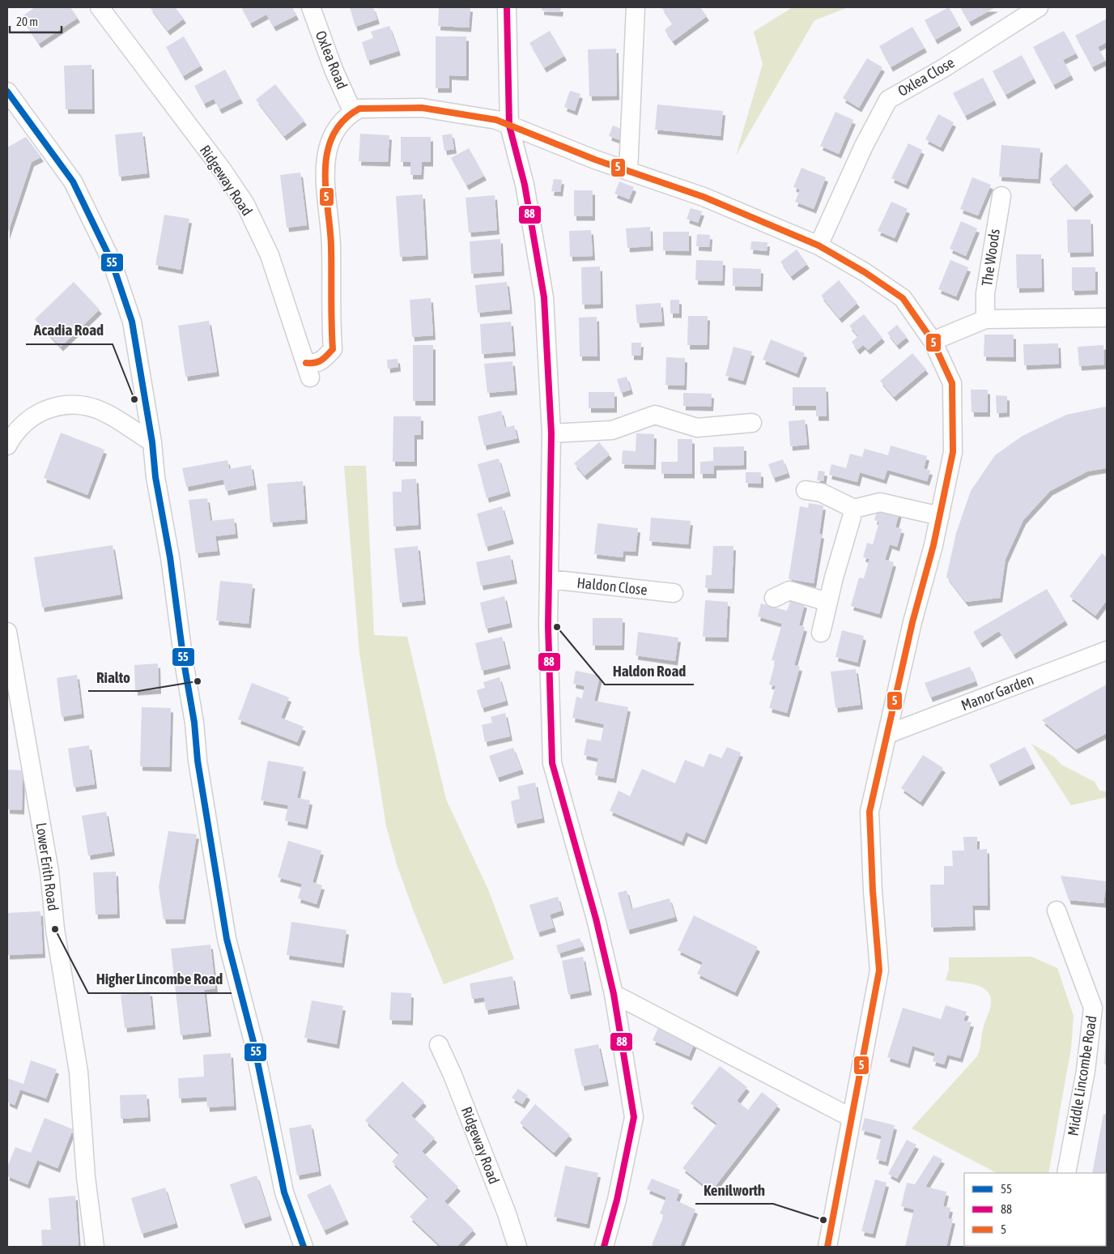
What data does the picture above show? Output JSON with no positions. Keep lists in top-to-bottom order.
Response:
{
  "streets": {
    "street": [
      "Oxlea Road",
      "Oxlea Close",
      "Ridgeway Road",
      "The Woods",
      "Haldon Close",
      "Manor Garden",
      "Lower Erith Road",
      "Middle Lincombe Road"
    ]
  },
  "crossings": [
    ["Oxlea Road", "Ridgeway Road"]
  ],
  "places": [
    "Acadia Road",
    "Haldon Road",
    "Rialto",
    "Higher Lincombe Road",
    "Kenilworth"
  ],
  "lines": ["transit line 88", "transit line 55", "transit line 5"],
  "legend": ["55", "88", "5"],
  "scale_bar": "20 m"
}
